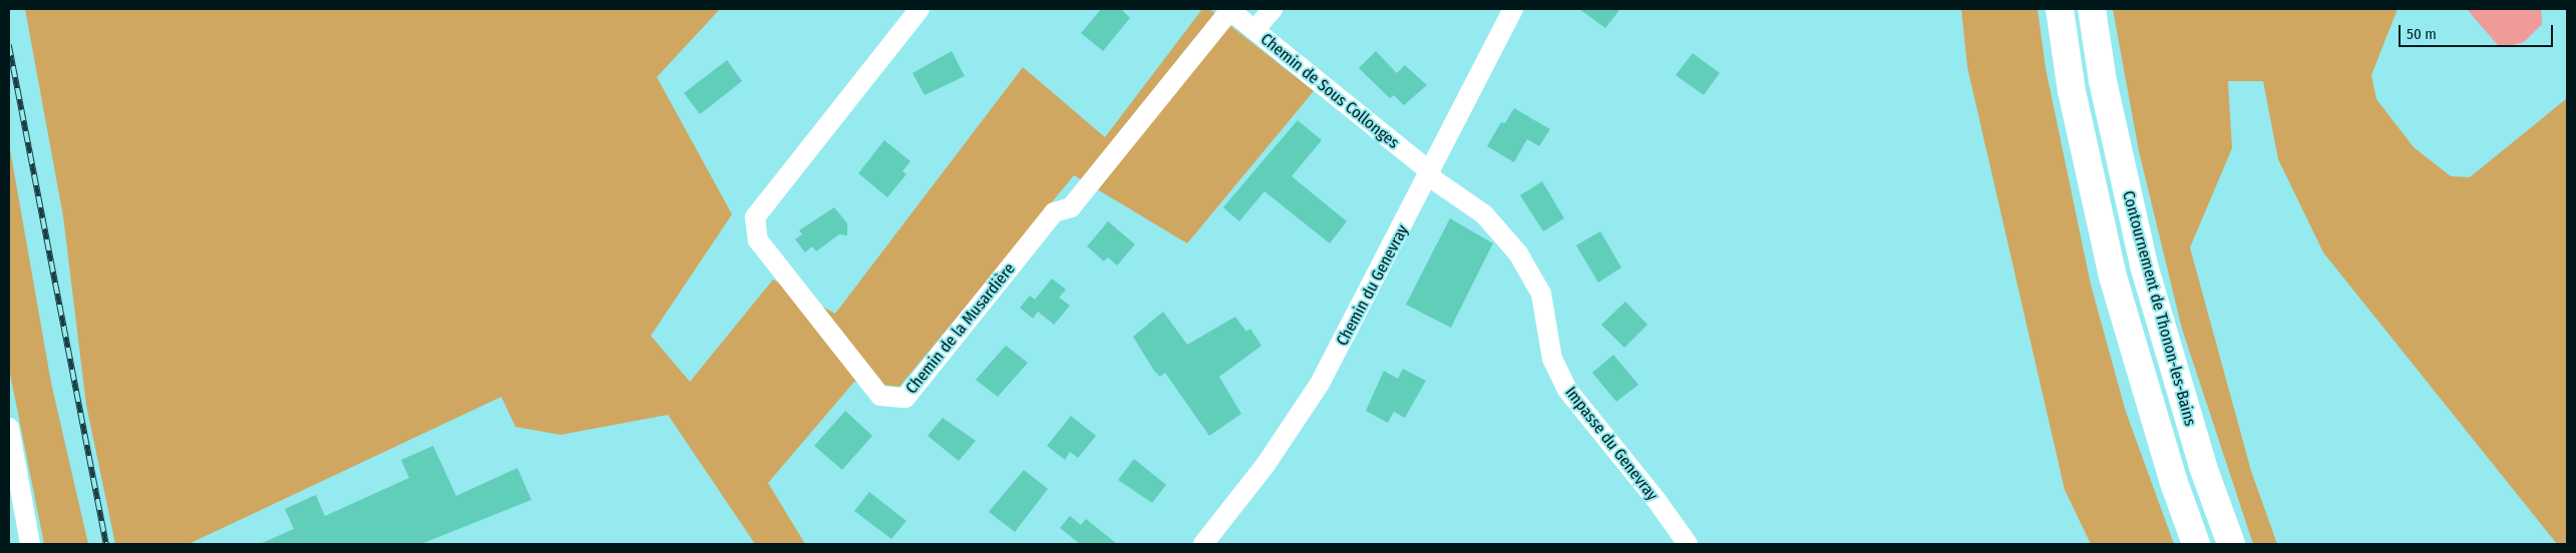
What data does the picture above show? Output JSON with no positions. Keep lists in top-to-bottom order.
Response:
{
  "streets": {
    "highway": ["Contournement de Thonon-les-Bains"],
    "street": [
      "Chemin de Sous Collonges",
      "Chemin du Genevray",
      "Chemin de la Musardière",
      "Impasse du Genevray"
    ]
  },
  "crossings": [
    ["Chemin de Sous Collonges", "Chemin du Genevray"],
    ["Chemin de Sous Collonges", "Chemin de la Musardière"],
    ["Chemin de Sous Collonges", "Impasse du Genevray"],
    ["Chemin du Genevray", "Impasse du Genevray"]
  ],
  "scale_bar": "50 m"
}
